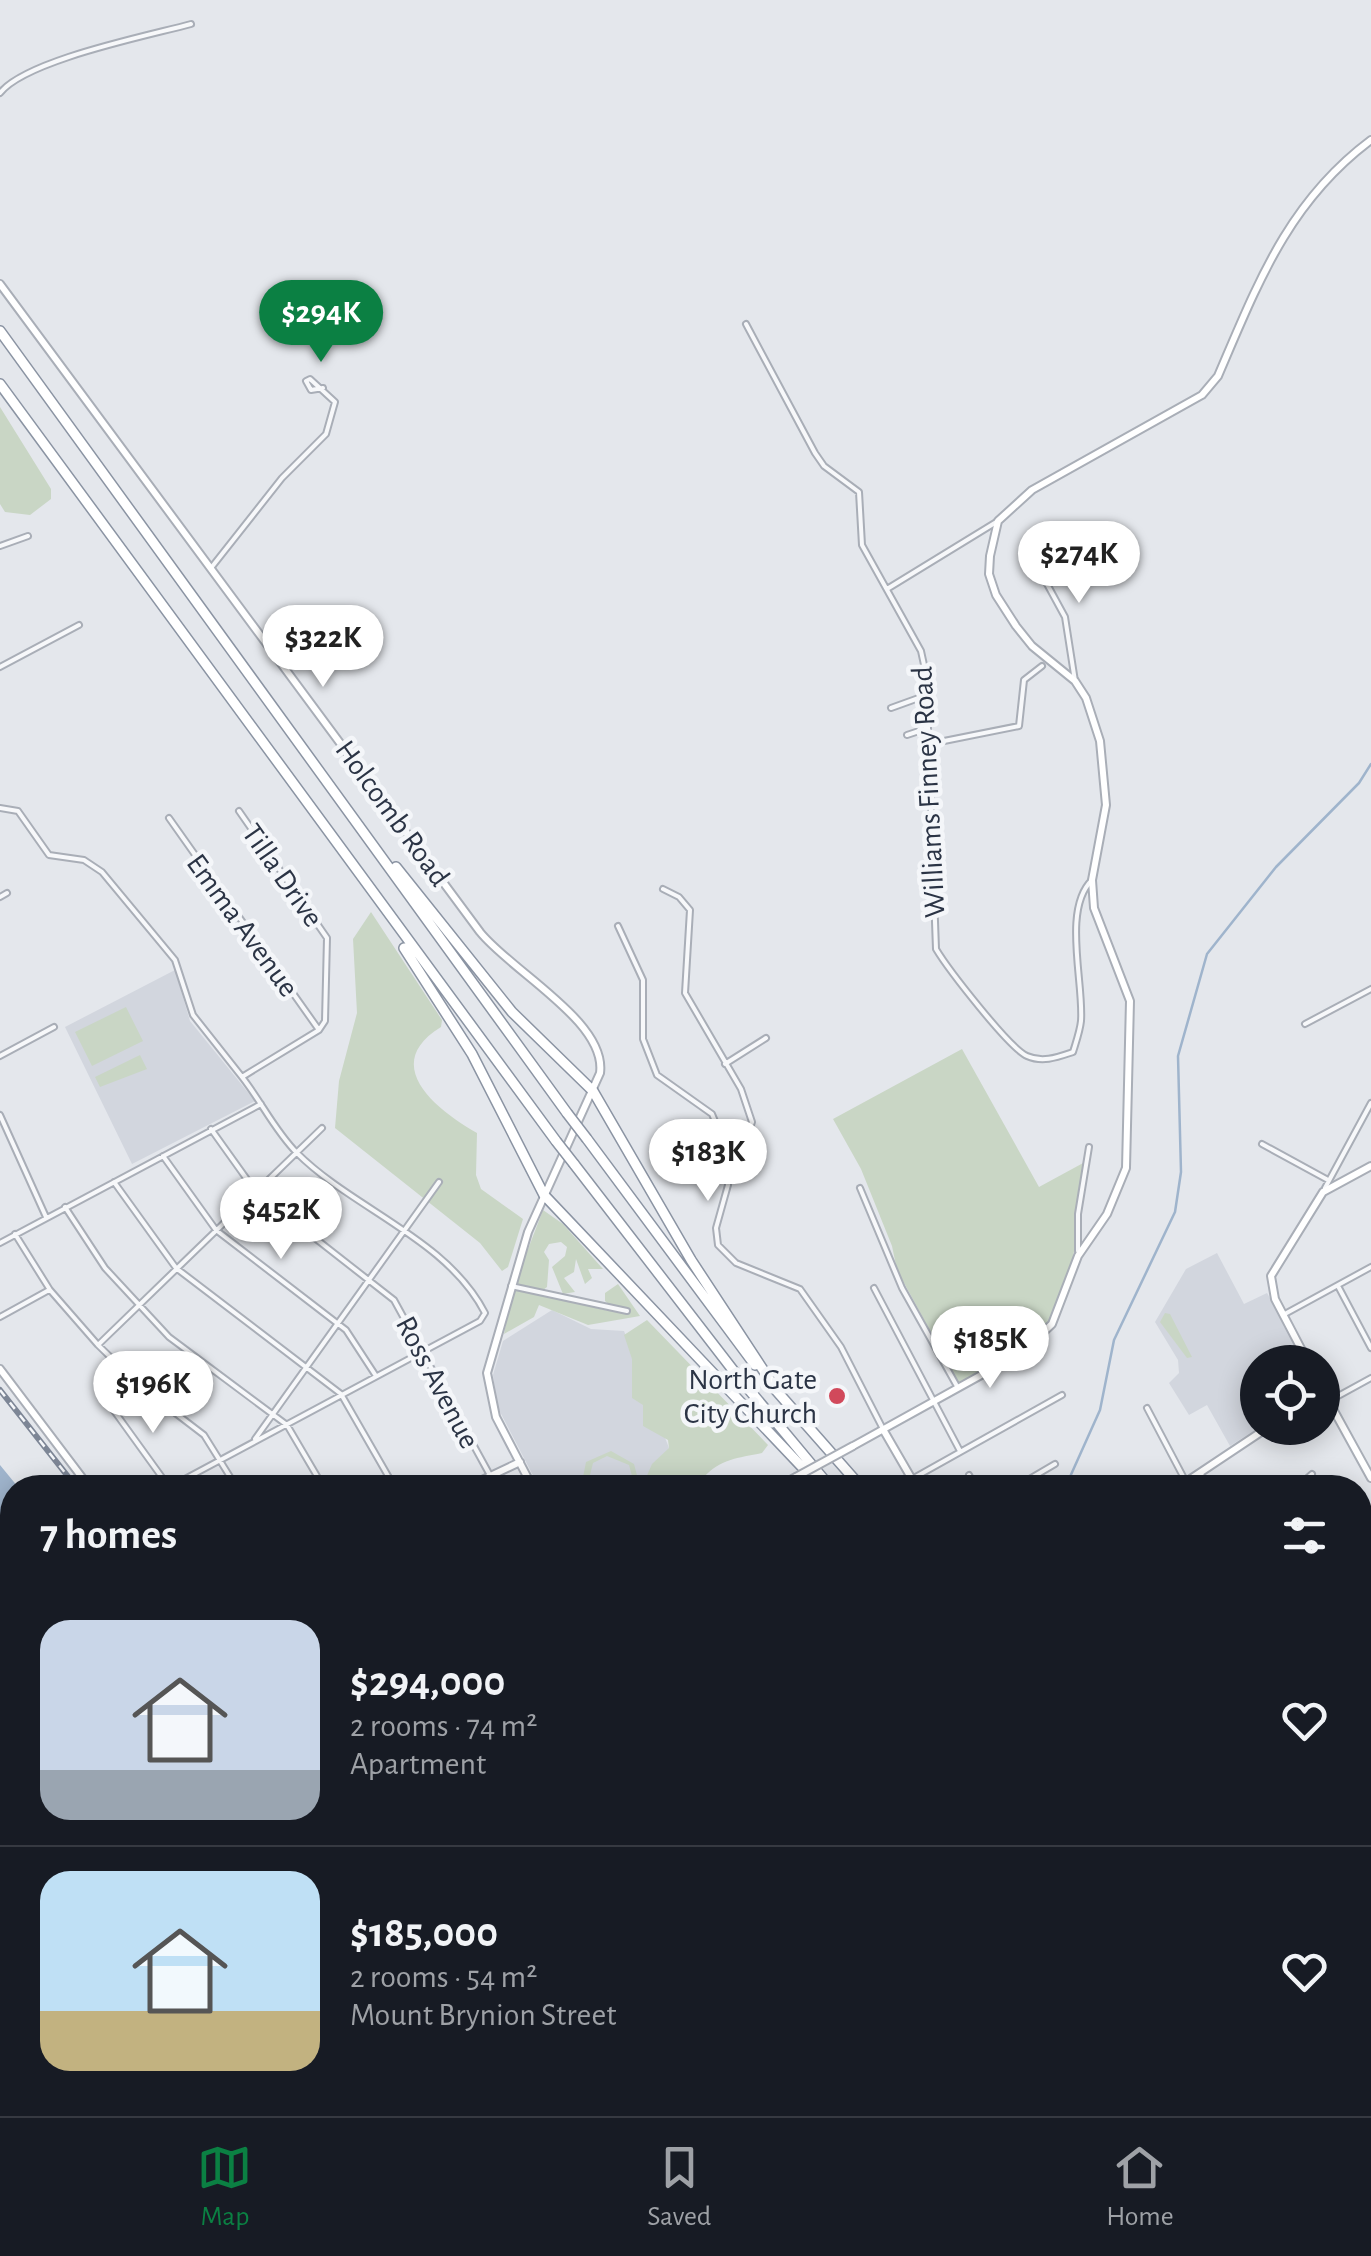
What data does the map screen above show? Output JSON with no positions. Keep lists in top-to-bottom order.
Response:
{
  "streets": {
    "street": [
      "Williams Finney Road",
      "Holcomb Road",
      "Tilla Drive",
      "Emma Avenue",
      "Ross Avenue"
    ]
  },
  "crossings": [
    ["Tilla Drive", "Emma Avenue"]
  ],
  "places": ["North Gate City Church"],
  "page": {
    "price": [
      "$294K",
      "$274K",
      "$322K",
      "$183K",
      "$452K",
      "$185K",
      "$196K"
    ],
    "heading": "7 homes",
    "list": [
      {
        "name": "$294,000",
        "note": "2 rooms · 74 m² · Apartment"
      },
      {
        "name": "$185,000",
        "note": "2 rooms · 54 m² · Mount Brynion Street"
      }
    ],
    "tabs": ["Map", "Saved", "Home"]
  }
}
